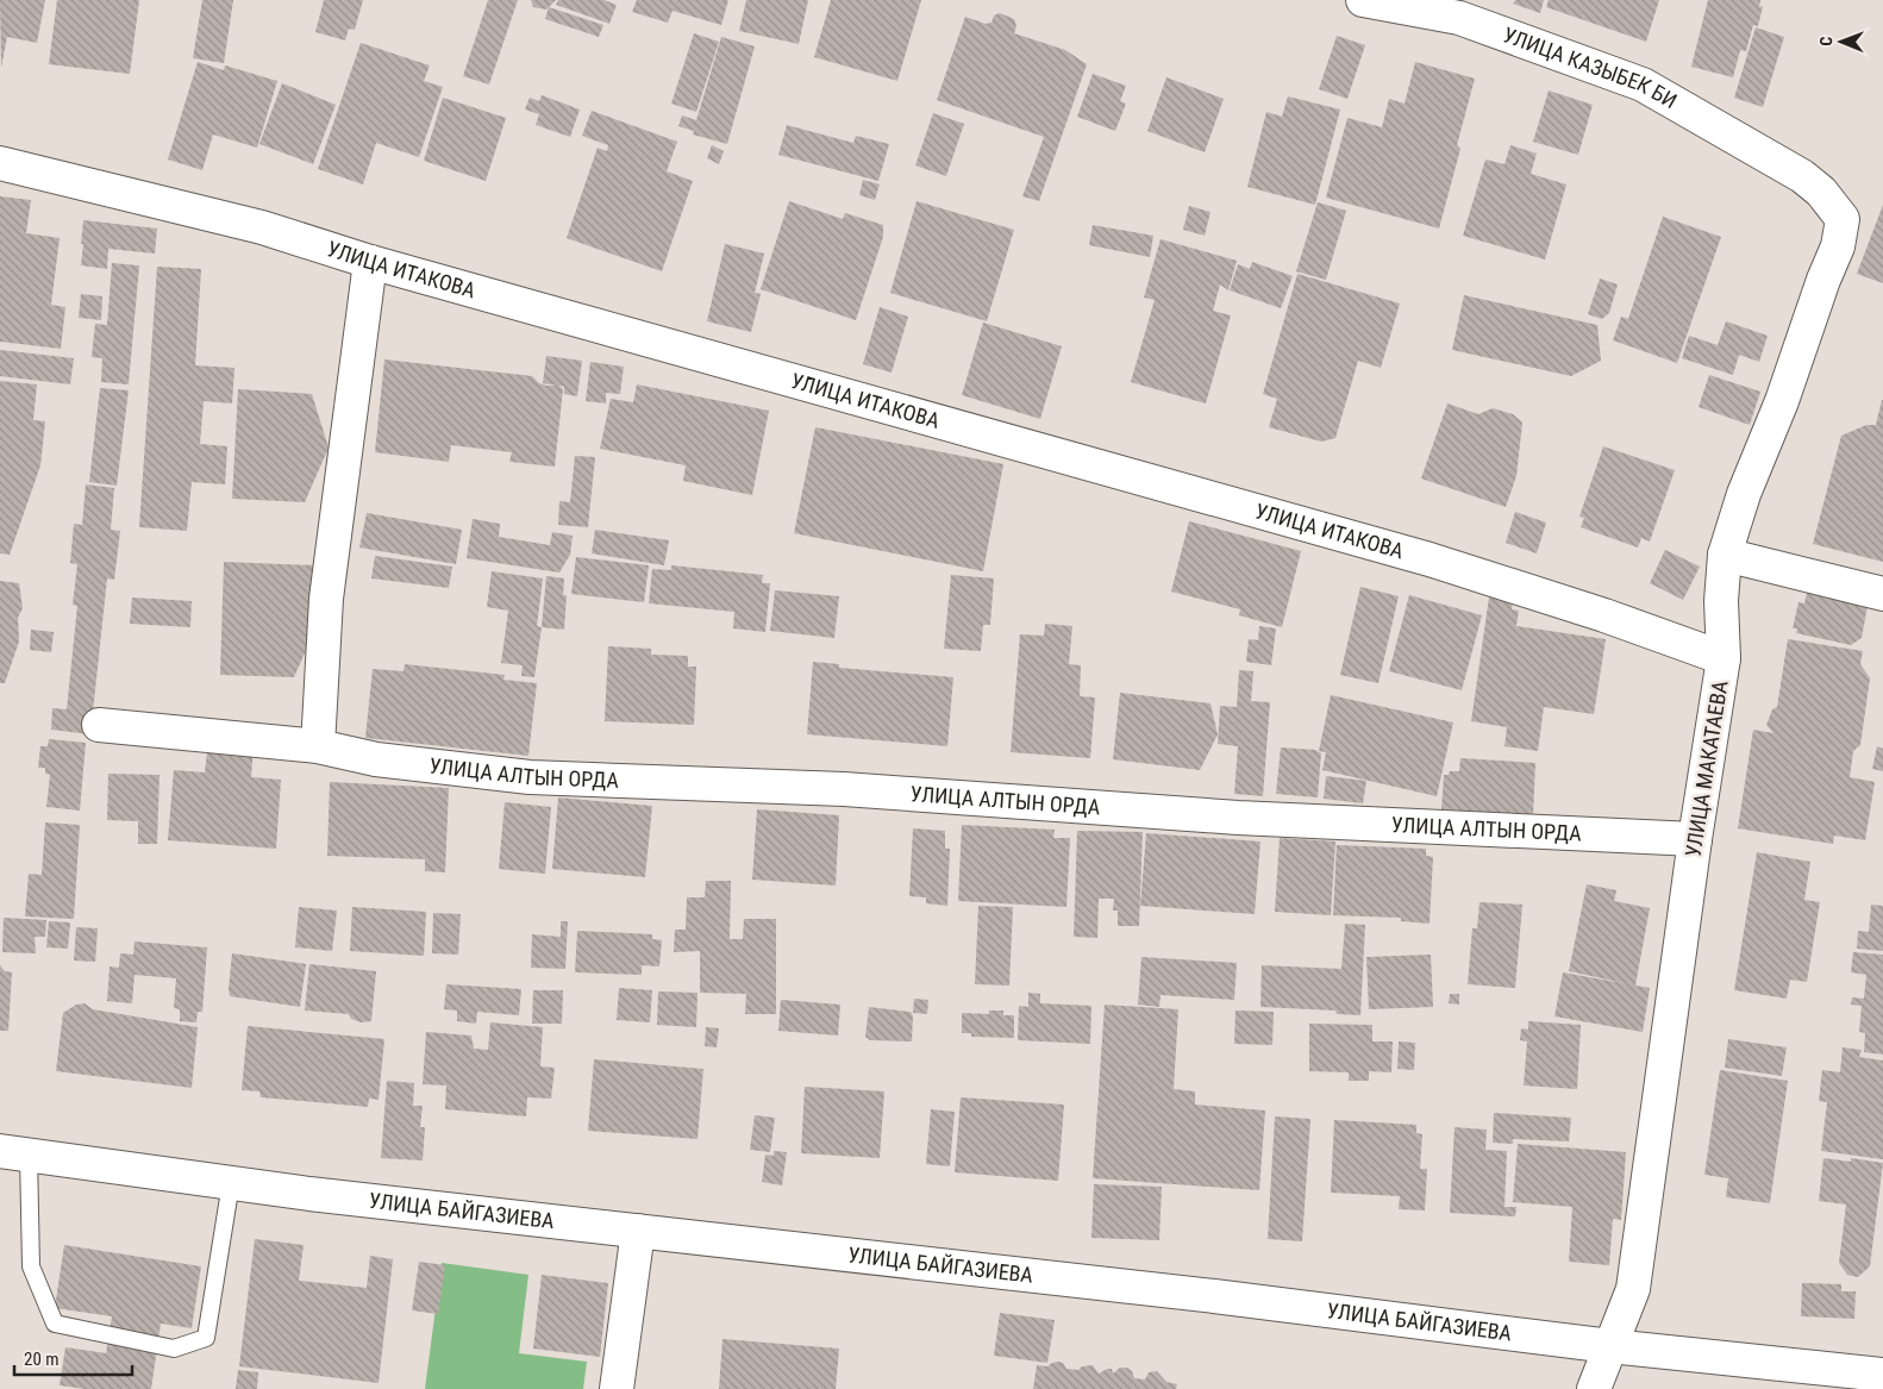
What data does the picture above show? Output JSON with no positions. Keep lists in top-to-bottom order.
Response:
{
  "streets": {
    "street": [
      "УЛИЦА КАЗЫБЕК БИ",
      "УЛИЦА ИТАКОВА",
      "УЛИЦА МАКАТАЕВА",
      "УЛИЦА АЛТЫН ОРДА",
      "УЛИЦА БАЙГАЗИЕВА"
    ]
  },
  "crossings": [
    ["УЛИЦА КАЗЫБЕК БИ", "УЛИЦА МАКАТАЕВА"],
    ["УЛИЦА ИТАКОВА", "УЛИЦА МАКАТАЕВА"],
    ["УЛИЦА МАКАТАЕВА", "УЛИЦА АЛТЫН ОРДА"],
    ["УЛИЦА МАКАТАЕВА", "УЛИЦА БАЙГАЗИЕВА"]
  ],
  "scale_bar": "20 m",
  "north": "left"
}
